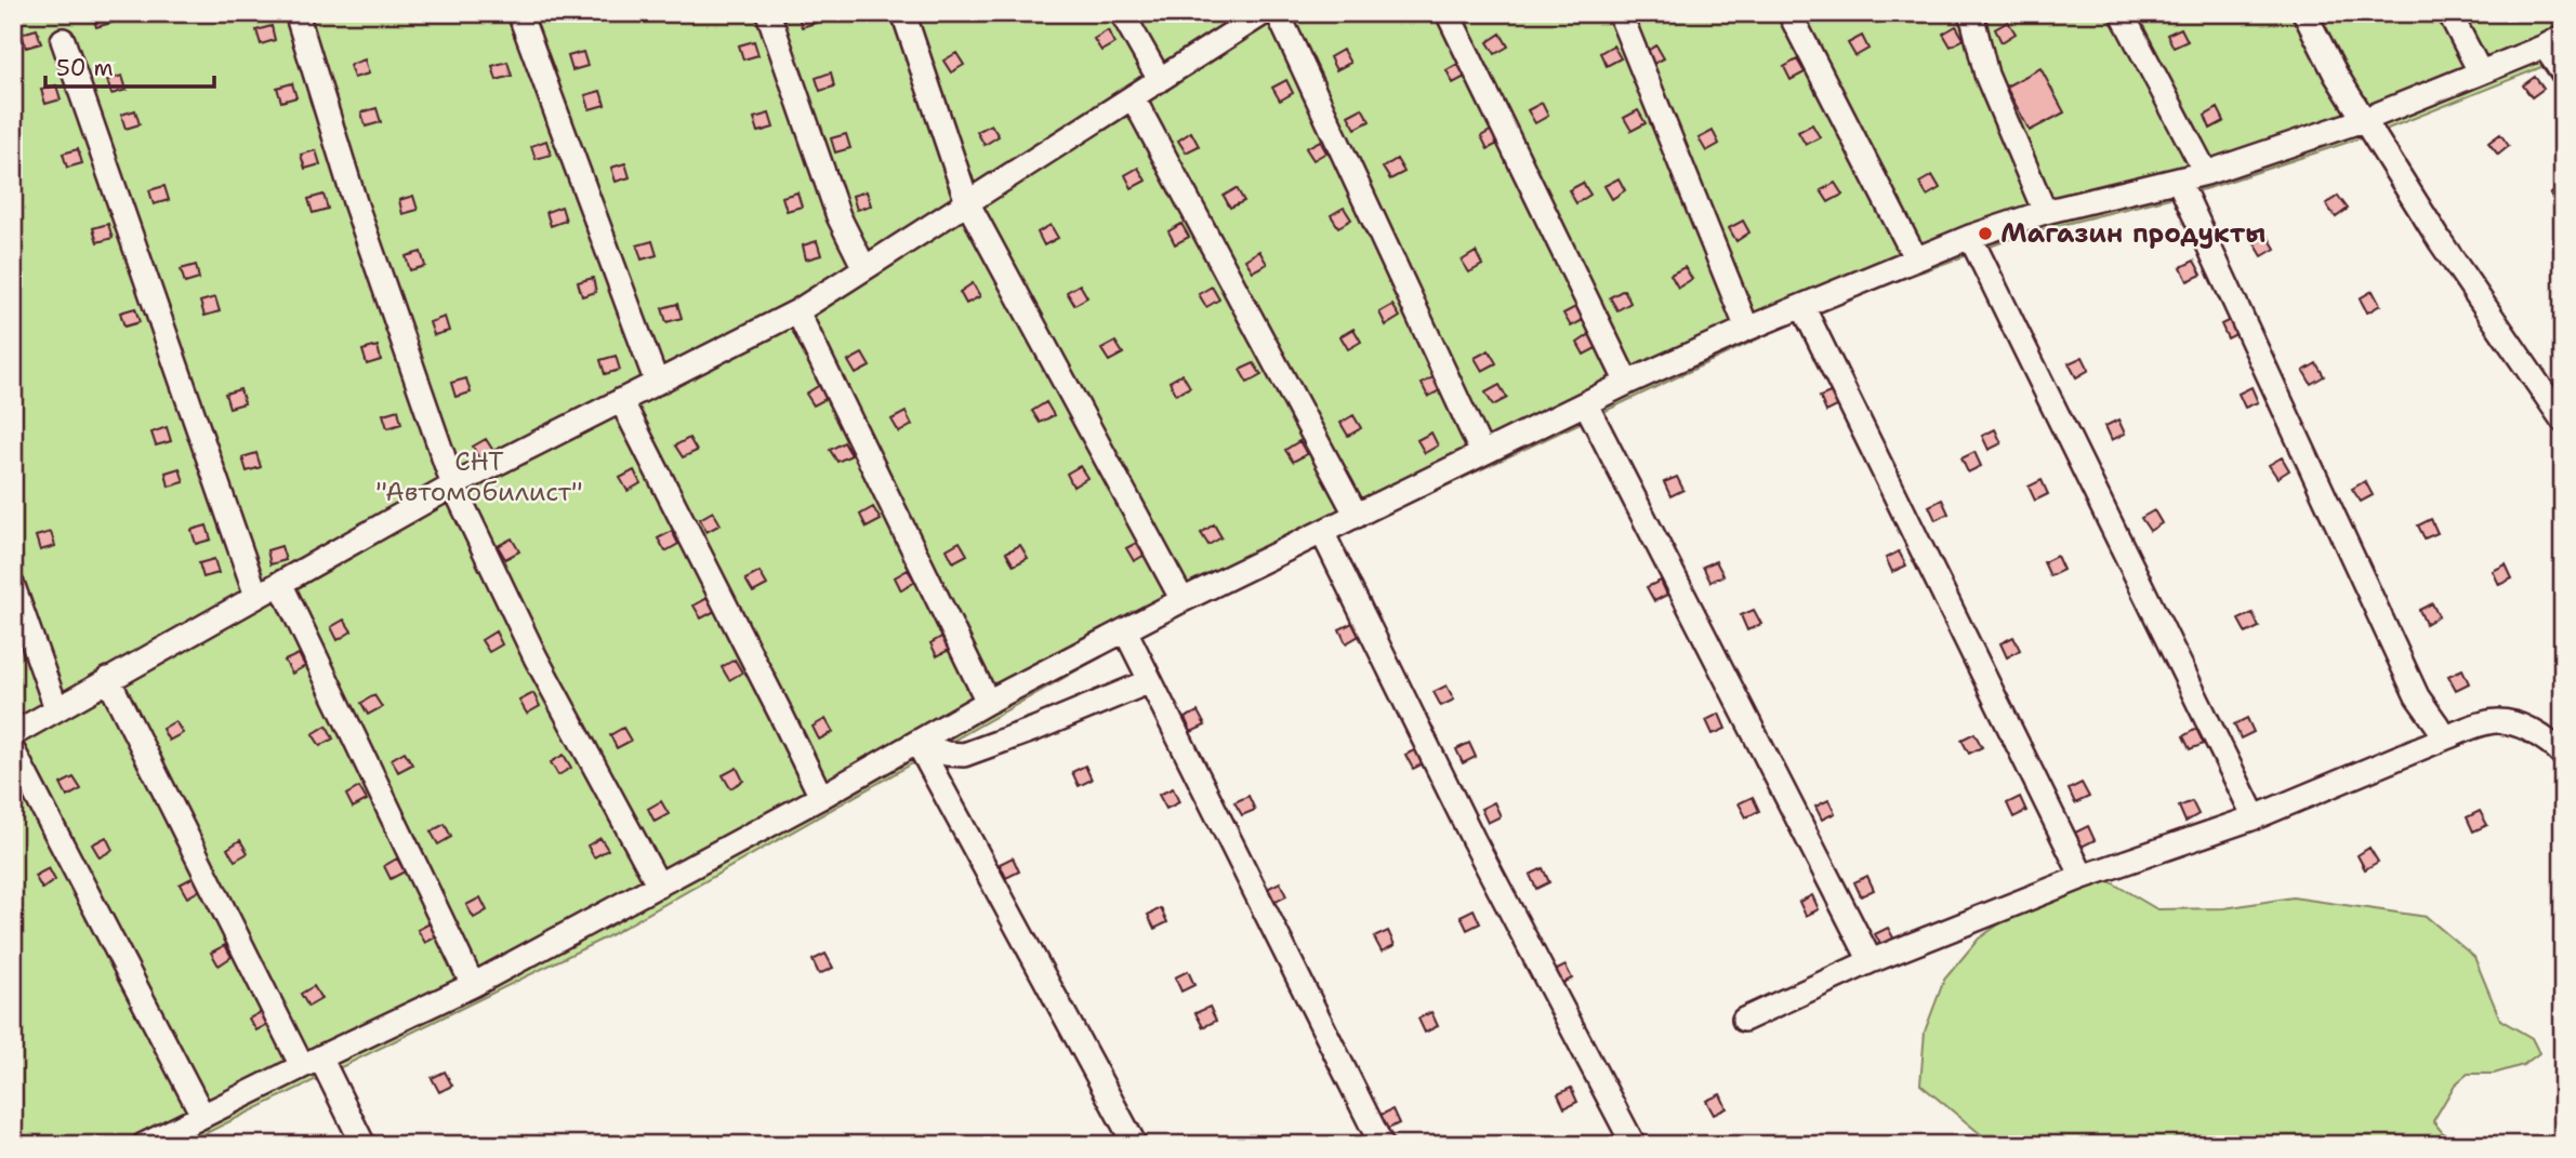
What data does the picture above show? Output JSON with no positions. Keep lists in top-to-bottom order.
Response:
{
  "parks": ["СНТ \"Автомобилист\""],
  "places": ["Магазин продукты"],
  "scale_bar": "50 m"
}
